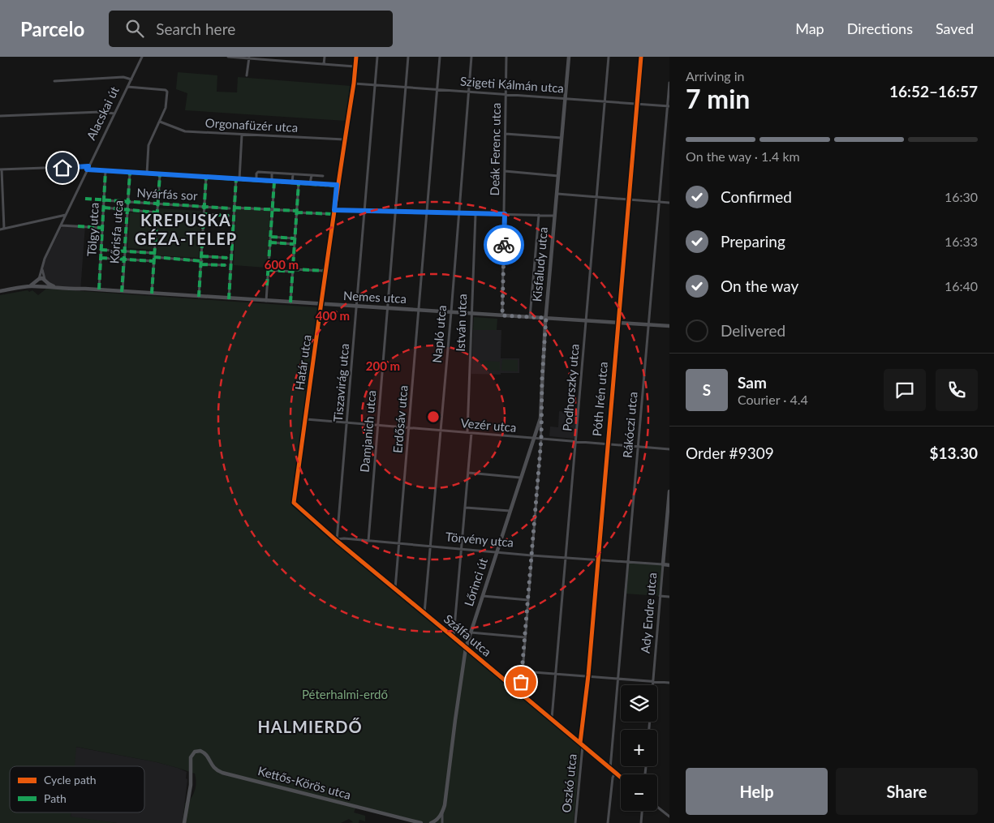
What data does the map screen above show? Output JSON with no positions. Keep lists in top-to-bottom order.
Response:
{
  "streets": {
    "street": [
      "Szigeti Kálmán utca",
      "Alacskai út",
      "Orgonafüzér utca",
      "Deák Ferenc utca",
      "Nyárfás sor",
      "Tölgy utca",
      "Kőrisfa utca",
      "Kisfaludy utca",
      "Nemes utca",
      "István utca",
      "Napló utca",
      "Határ utca",
      "Tiszavirág utca",
      "Podhorszky utca",
      "Póth Irén utca",
      "Erdősáv utca",
      "Rákóczi utca",
      "Vezér utca",
      "Damjanich utca",
      "Törvény utca",
      "Lőrinci út",
      "Ady Endre utca",
      "Szálfa utca",
      "Kettős-Körös utca",
      "Oszkó utca"
    ]
  },
  "crossings": [
    ["Szigeti Kálmán utca", "Deák Ferenc utca"],
    ["Szigeti Kálmán utca", "Kisfaludy utca"],
    ["Szigeti Kálmán utca", "Napló utca"],
    ["Szigeti Kálmán utca", "Határ utca"],
    ["Szigeti Kálmán utca", "Tiszavirág utca"],
    ["Szigeti Kálmán utca", "Podhorszky utca"],
    ["Szigeti Kálmán utca", "Póth Irén utca"],
    ["Szigeti Kálmán utca", "Erdősáv utca"],
    ["Szigeti Kálmán utca", "Rákóczi utca"],
    ["Szigeti Kálmán utca", "Damjanich utca"],
    ["Orgonafüzér utca", "Határ utca"],
    ["Deák Ferenc utca", "Nemes utca"],
    ["Nyárfás sor", "Tölgy utca"],
    ["Nyárfás sor", "Kőrisfa utca"],
    ["Tölgy utca", "Nemes utca"],
    ["Kőrisfa utca", "Nemes utca"],
    ["Kisfaludy utca", "Nemes utca"],
    ["Kisfaludy utca", "Vezér utca"],
    ["Kisfaludy utca", "Törvény utca"],
    ["Kisfaludy utca", "Lőrinci út"],
    ["Kisfaludy utca", "Szálfa utca"],
    ["Nemes utca", "István utca"],
    ["Nemes utca", "Napló utca"],
    ["Nemes utca", "Határ utca"],
    ["Nemes utca", "Tiszavirág utca"],
    ["Nemes utca", "Podhorszky utca"],
    ["Nemes utca", "Póth Irén utca"],
    ["Nemes utca", "Erdősáv utca"],
    ["Nemes utca", "Rákóczi utca"],
    ["Nemes utca", "Damjanich utca"],
    ["István utca", "Vezér utca"],
    ["Napló utca", "Vezér utca"],
    ["Napló utca", "Törvény utca"],
    ["Napló utca", "Szálfa utca"],
    ["Határ utca", "Vezér utca"],
    ["Határ utca", "Szálfa utca"],
    ["Tiszavirág utca", "Vezér utca"],
    ["Tiszavirág utca", "Törvény utca"],
    ["Tiszavirág utca", "Szálfa utca"],
    ["Podhorszky utca", "Vezér utca"],
    ["Podhorszky utca", "Törvény utca"],
    ["Podhorszky utca", "Szálfa utca"],
    ["Póth Irén utca", "Vezér utca"],
    ["Póth Irén utca", "Törvény utca"],
    ["Póth Irén utca", "Szálfa utca"],
    ["Erdősáv utca", "Vezér utca"],
    ["Erdősáv utca", "Törvény utca"],
    ["Erdősáv utca", "Szálfa utca"],
    ["Rákóczi utca", "Vezér utca"],
    ["Rákóczi utca", "Törvény utca"],
    ["Rákóczi utca", "Szálfa utca"],
    ["Vezér utca", "Damjanich utca"],
    ["Vezér utca", "Lőrinci út"],
    ["Damjanich utca", "Törvény utca"],
    ["Törvény utca", "Lőrinci út"],
    ["Törvény utca", "Ady Endre utca"],
    ["Törvény utca", "Szálfa utca"],
    ["Lőrinci út", "Szálfa utca"],
    ["Szálfa utca", "Oszkó utca"]
  ],
  "districts": ["KREPUSKA GÉZA-TELEP", "HALMIERDŐ"],
  "parks": ["Péterhalmi-erdő"],
  "legend": ["Cycle path", "Path"],
  "page": {
    "header": "Parcelo",
    "search": "Search here",
    "nav": ["Map", "Directions", "Saved"],
    "heading": ["7 min", "Arriving in", "16:52–16:57"],
    "panel": [
      "Sam",
      "Courier · 4.4",
      "Order #9309",
      "$13.30"
    ],
    "bar": "On the way · 1.4 km",
    "list": [
      ["Confirmed", "16:30"],
      ["Preparing", "16:33"],
      ["On the way", "16:40"],
      "Delivered"
    ],
    "round": "S",
    "map_buttons": ["+", "−"],
    "buttons": ["Help", "Share"]
  },
  "rings": ["600 m", "400 m", "200 m"]
}
